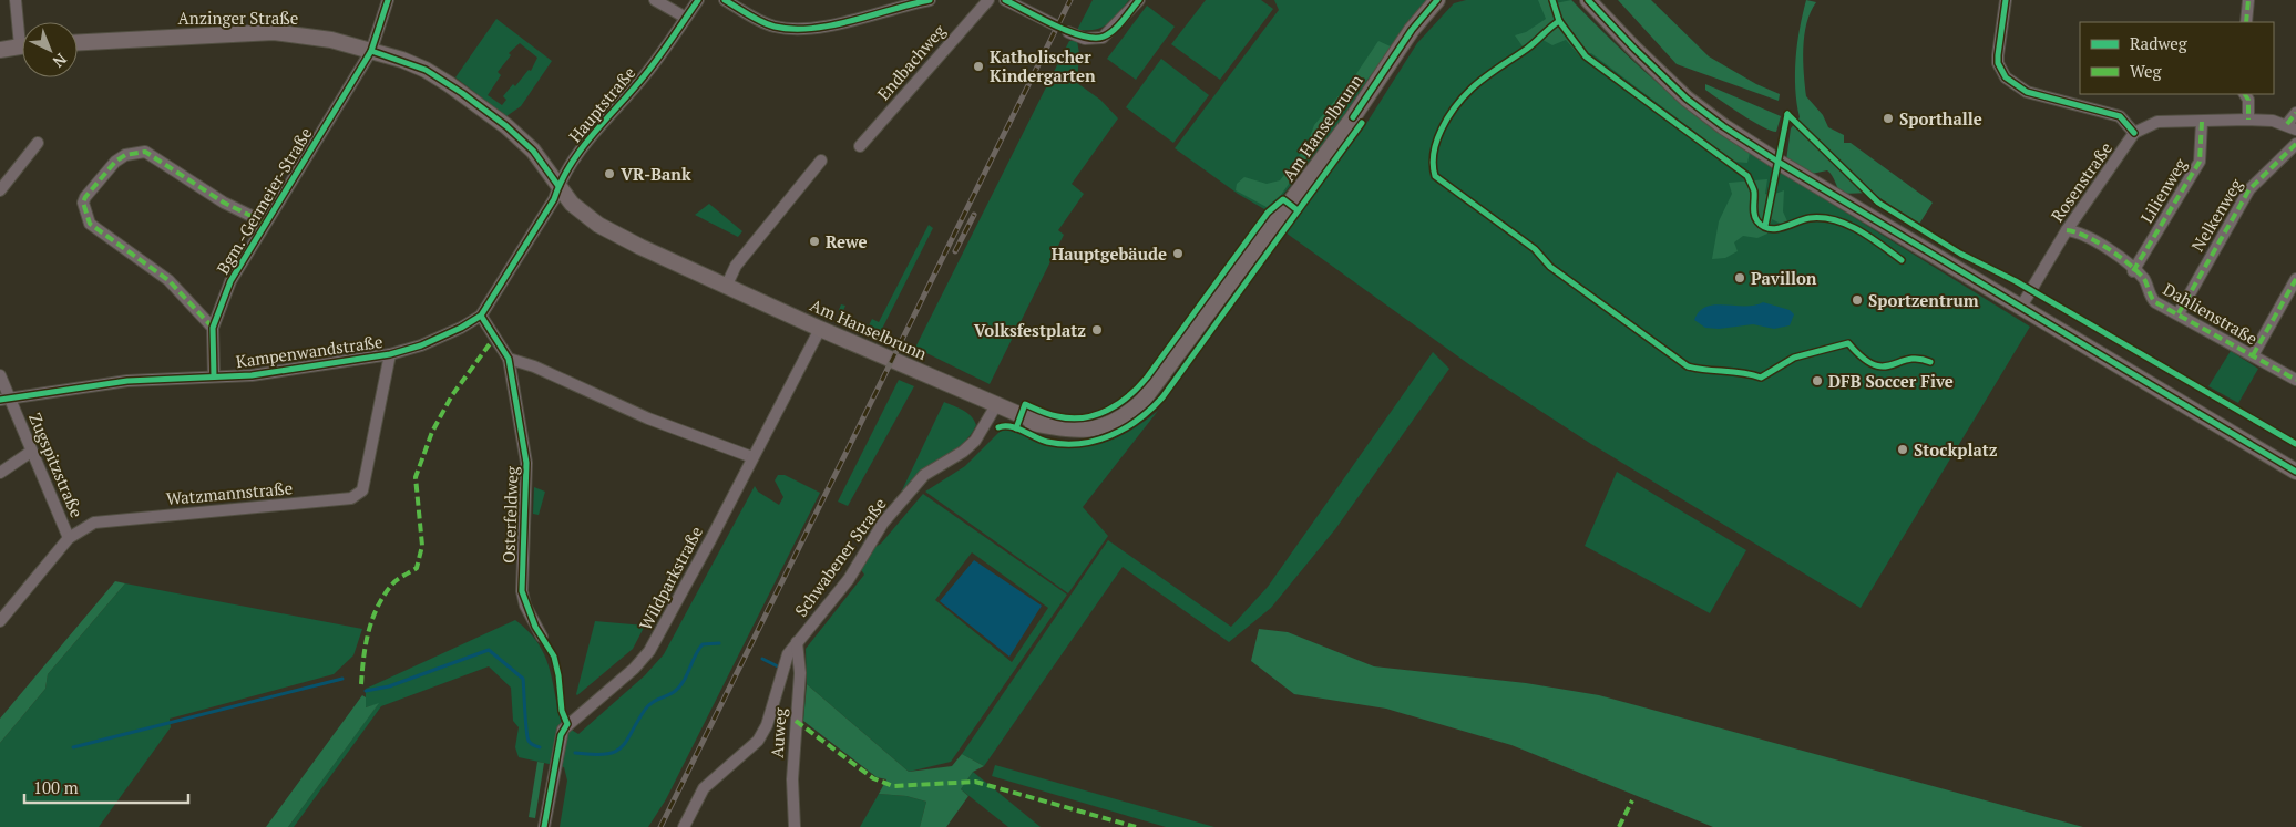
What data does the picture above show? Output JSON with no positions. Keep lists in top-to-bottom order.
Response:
{
  "streets": {
    "street": [
      "Anzinger Straße",
      "Endbachweg",
      "Hauptstraße",
      "Am Hanselbrunn",
      "Rosenstraße",
      "Lilienweg",
      "Bgm.-Germeier-Straße",
      "Nelkenweg",
      "Dahlienstraße",
      "Kampenwandstraße",
      "Zugspitzstraße",
      "Watzmannstraße",
      "Osterfeldweg",
      "Schwabener Straße",
      "Wildparkstraße",
      "Auweg"
    ]
  },
  "crossings": [
    ["Anzinger Straße", "Hauptstraße"],
    ["Anzinger Straße", "Am Hanselbrunn"],
    ["Anzinger Straße", "Bgm.-Germeier-Straße"],
    ["Hauptstraße", "Am Hanselbrunn"],
    ["Hauptstraße", "Kampenwandstraße"],
    ["Am Hanselbrunn", "Schwabener Straße"],
    ["Am Hanselbrunn", "Wildparkstraße"],
    ["Rosenstraße", "Dahlienstraße"],
    ["Lilienweg", "Dahlienstraße"],
    ["Bgm.-Germeier-Straße", "Kampenwandstraße"],
    ["Nelkenweg", "Dahlienstraße"],
    ["Kampenwandstraße", "Zugspitzstraße"],
    ["Kampenwandstraße", "Watzmannstraße"],
    ["Zugspitzstraße", "Watzmannstraße"],
    ["Schwabener Straße", "Auweg"]
  ],
  "places": [
    "Katholischer Kindergarten",
    "Sporthalle",
    "VR-Bank",
    "Rewe",
    "Hauptgebäude",
    "Pavillon",
    "Sportzentrum",
    "Volksfestplatz",
    "DFB Soccer Five",
    "Stockplatz"
  ],
  "legend": ["Radweg", "Weg"],
  "scale_bar": "100 m",
  "north": "bottom right"
}
